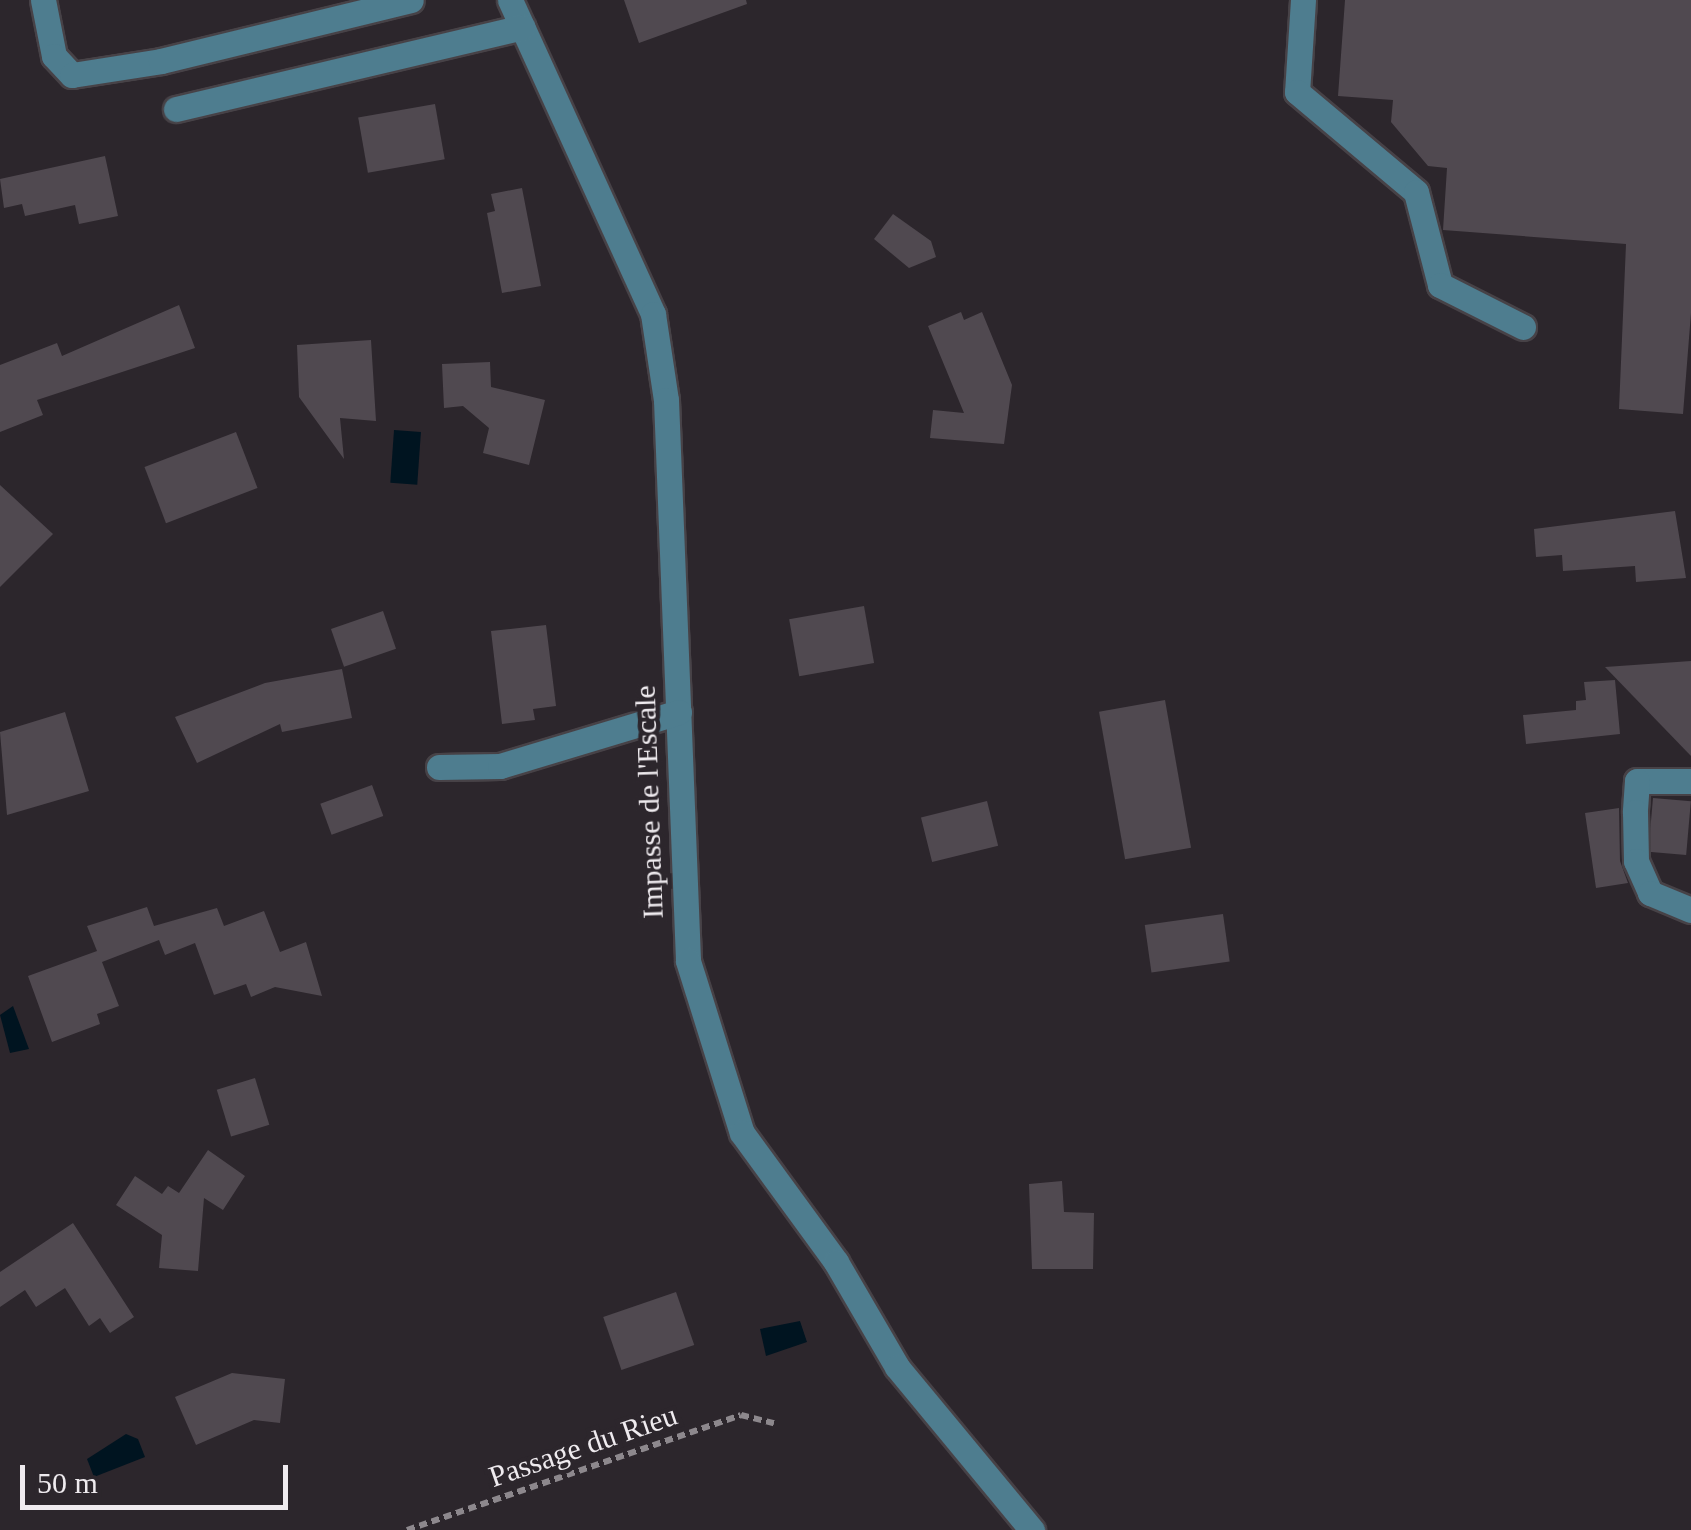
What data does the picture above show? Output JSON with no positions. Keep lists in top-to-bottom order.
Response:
{
  "streets": {
    "street": ["Impasse de l'Escale"],
    "path": ["Passage du Rieu"]
  },
  "scale_bar": "50 m"
}
